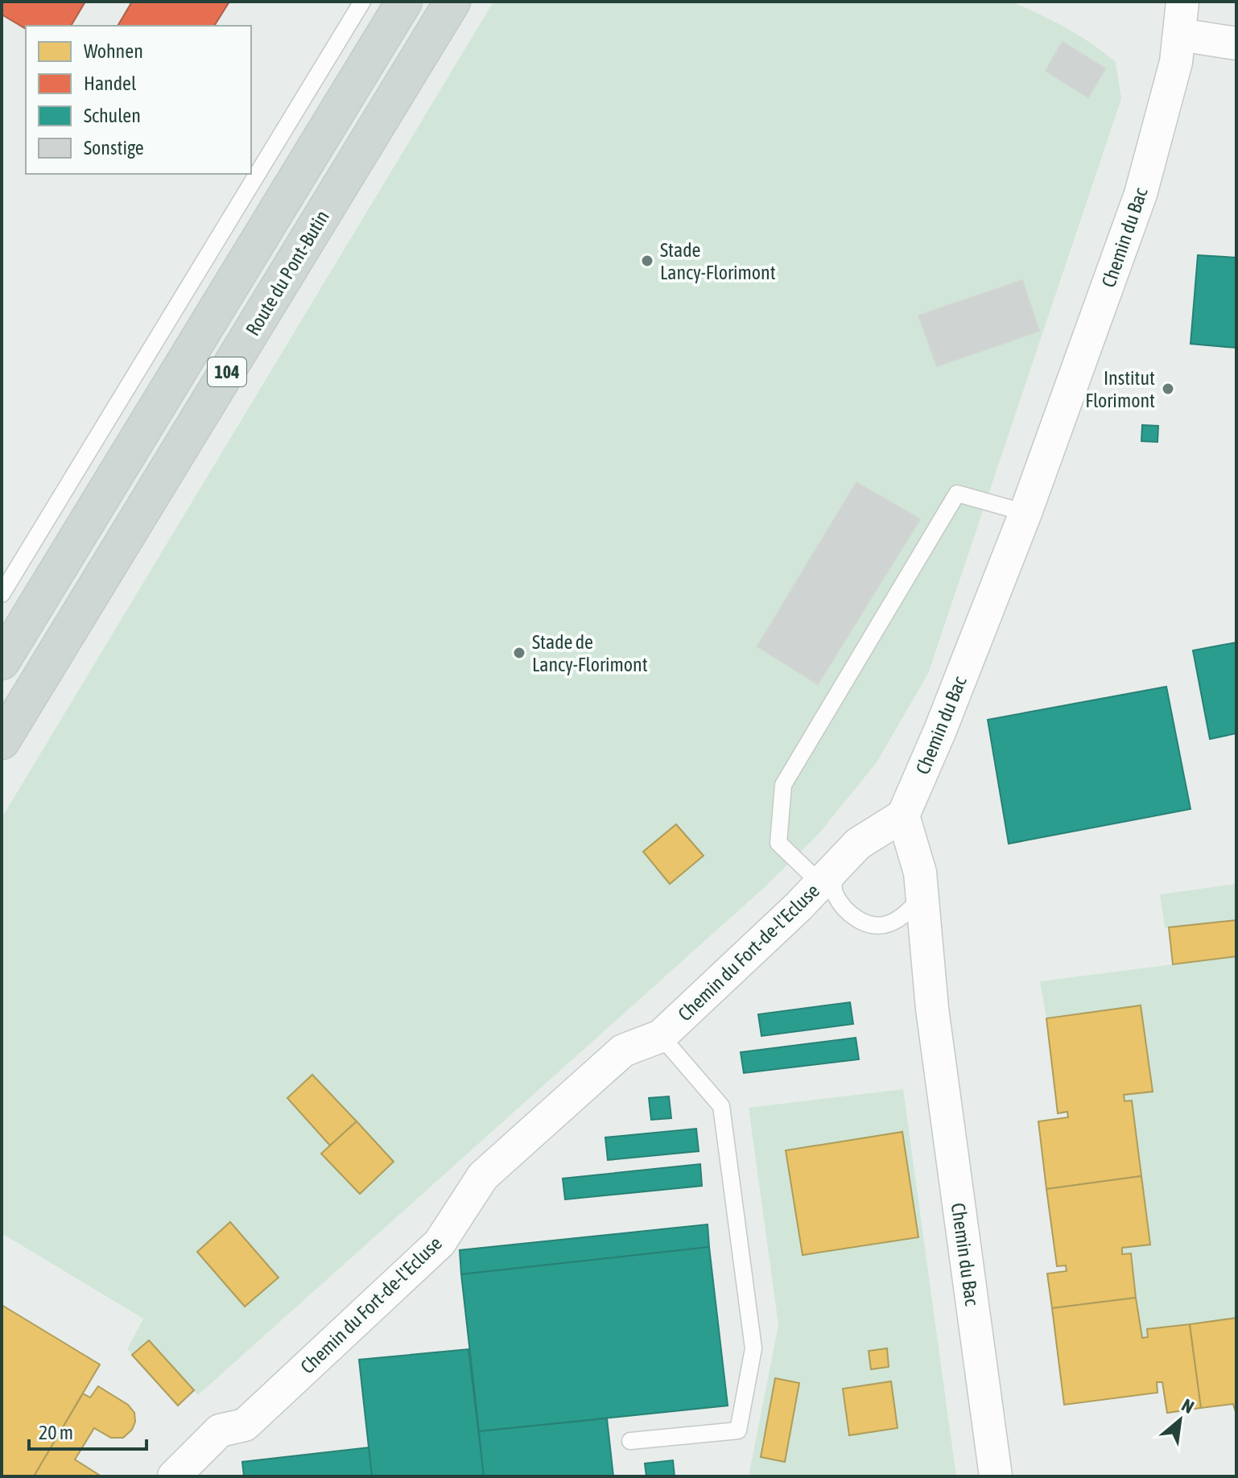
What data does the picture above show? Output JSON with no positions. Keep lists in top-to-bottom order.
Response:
{
  "streets": {
    "main road": ["Route du Pont-Butin", "104"],
    "street": ["Chemin du Bac", "Chemin du Fort-de-l'Ecluse"]
  },
  "crossings": [
    ["Chemin du Bac", "Chemin du Fort-de-l'Ecluse"]
  ],
  "places": ["Stade Lancy-Florimont", "Institut Florimont", "Stade de Lancy-Florimont"],
  "legend": [
    "Wohnen",
    "Handel",
    "Schulen",
    "Sonstige"
  ],
  "scale_bar": "20 m",
  "north": "top right"
}
